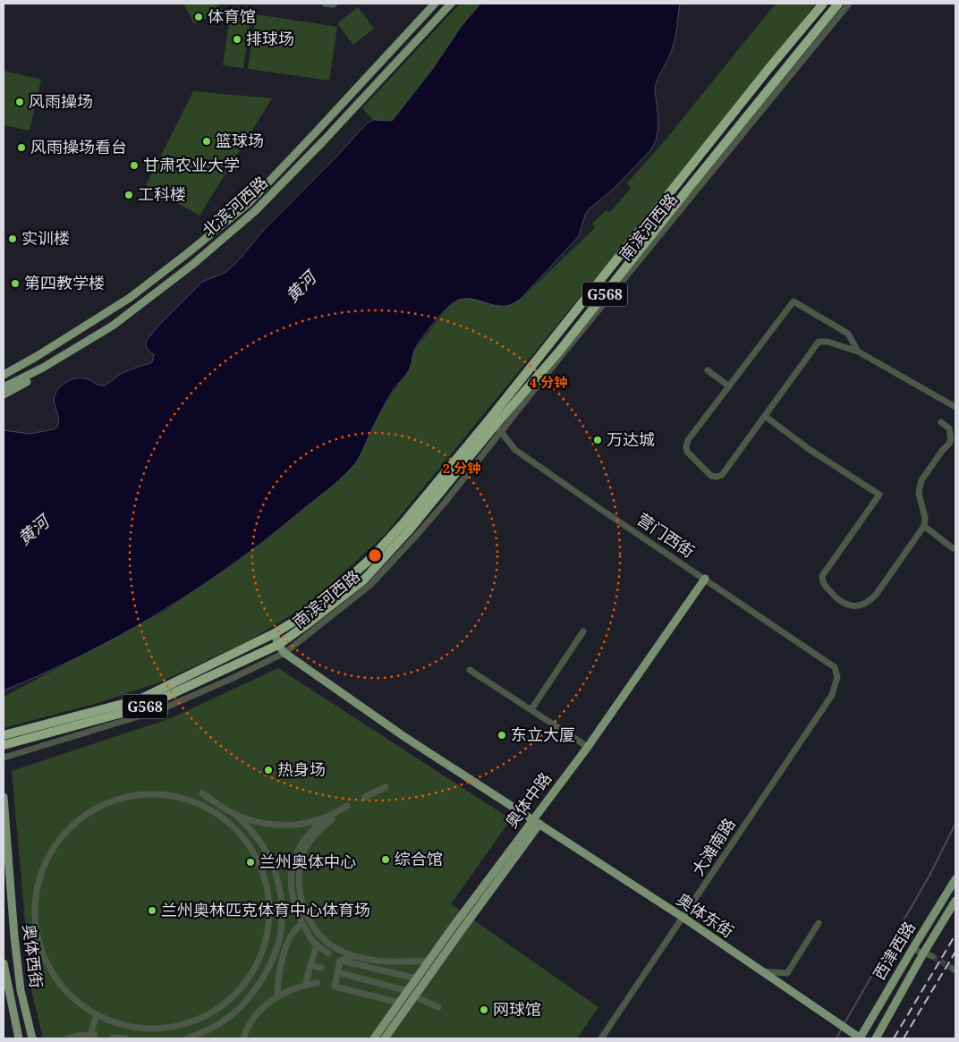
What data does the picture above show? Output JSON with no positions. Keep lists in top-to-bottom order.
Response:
{
  "streets": {
    "highway": ["南滨河西路", "G568"],
    "main road": [
      "北滨河西路",
      "奥体中路",
      "奥体东街",
      "西津西路",
      "奥体西街"
    ],
    "street": ["营门西街", "大滩南路"]
  },
  "crossings": [
    ["南滨河西路", "营门西街"],
    ["南滨河西路", "奥体东街"],
    ["营门西街", "奥体中路"],
    ["营门西街", "大滩南路"],
    ["奥体中路", "奥体东街"],
    ["大滩南路", "奥体东街"],
    ["奥体东街", "西津西路"]
  ],
  "water": ["黄河"],
  "places": [
    "体育馆",
    "排球场",
    "风雨操场",
    "篮球场",
    "风雨操场看台",
    "甘肃农业大学",
    "工科楼",
    "实训楼",
    "第四教学楼",
    "万达城",
    "东立大厦",
    "热身场",
    "综合馆",
    "兰州奥体中心",
    "兰州奥林匹克体育中心体育场",
    "网球馆"
  ],
  "rings": ["4 分钟", "2 分钟"]
}
